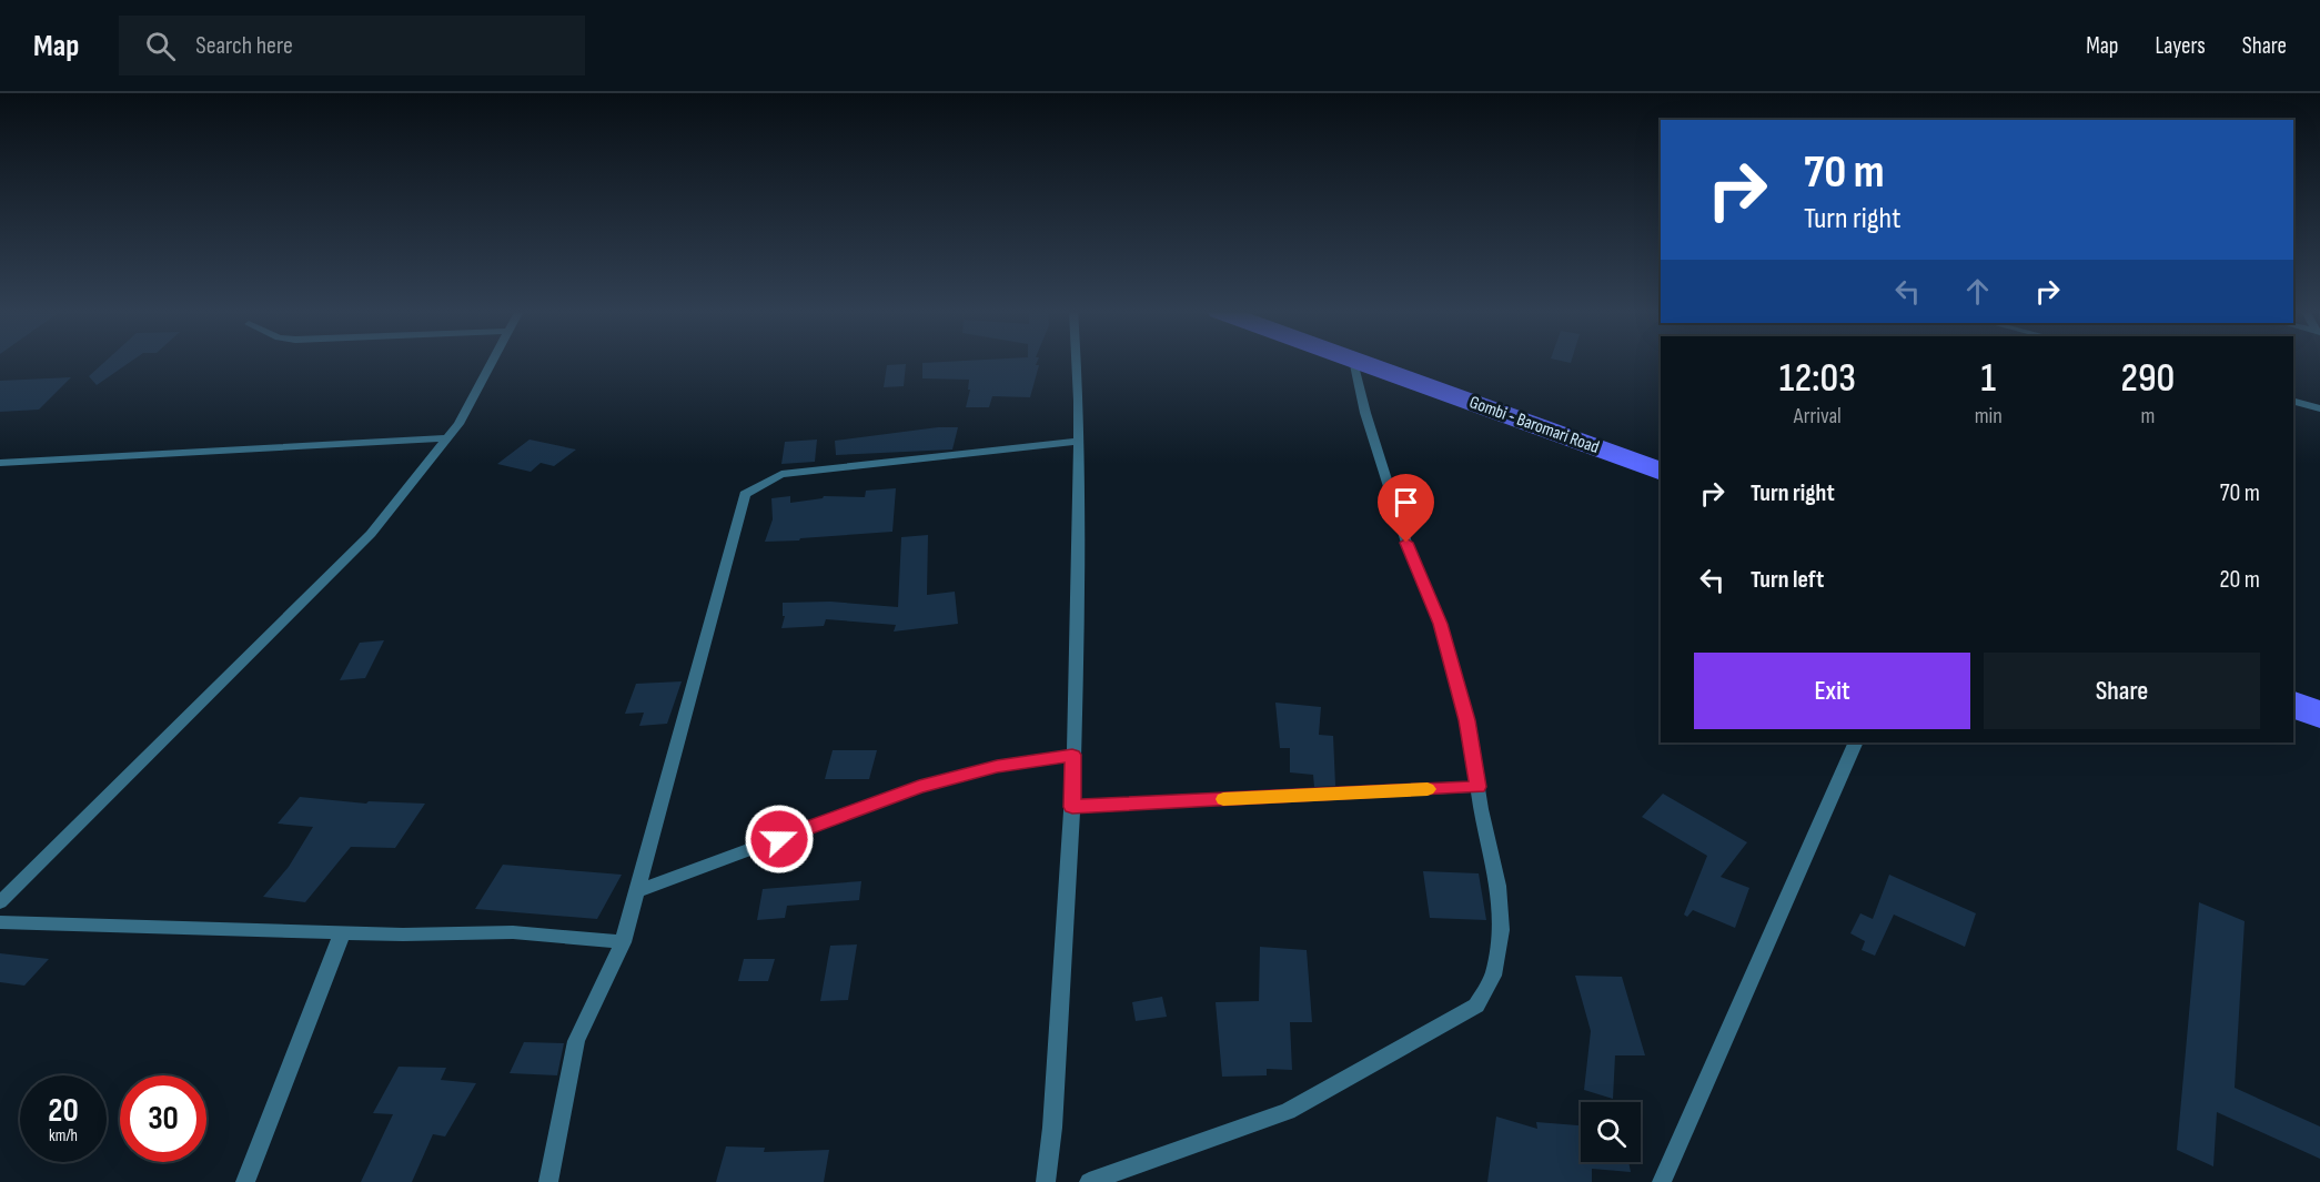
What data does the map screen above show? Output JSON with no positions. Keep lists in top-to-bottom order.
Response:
{
  "streets": {
    "main road": ["Gombi - Baromari Road"]
  },
  "page": {
    "header": "Map",
    "search": "Search here",
    "nav": ["Map", "Layers", "Share"],
    "turn": ["70 m", "Turn right"],
    "eta": [
      "12:03",
      "Arrival",
      "1",
      "min",
      "290",
      "m"
    ],
    "list": [
      {
        "name": "Turn right",
        "value": "70 m"
      },
      {
        "name": "Turn left",
        "value": "20 m"
      }
    ],
    "buttons": ["Exit", "Share"],
    "speed": "20 km/h",
    "limit": "30"
  }
}
